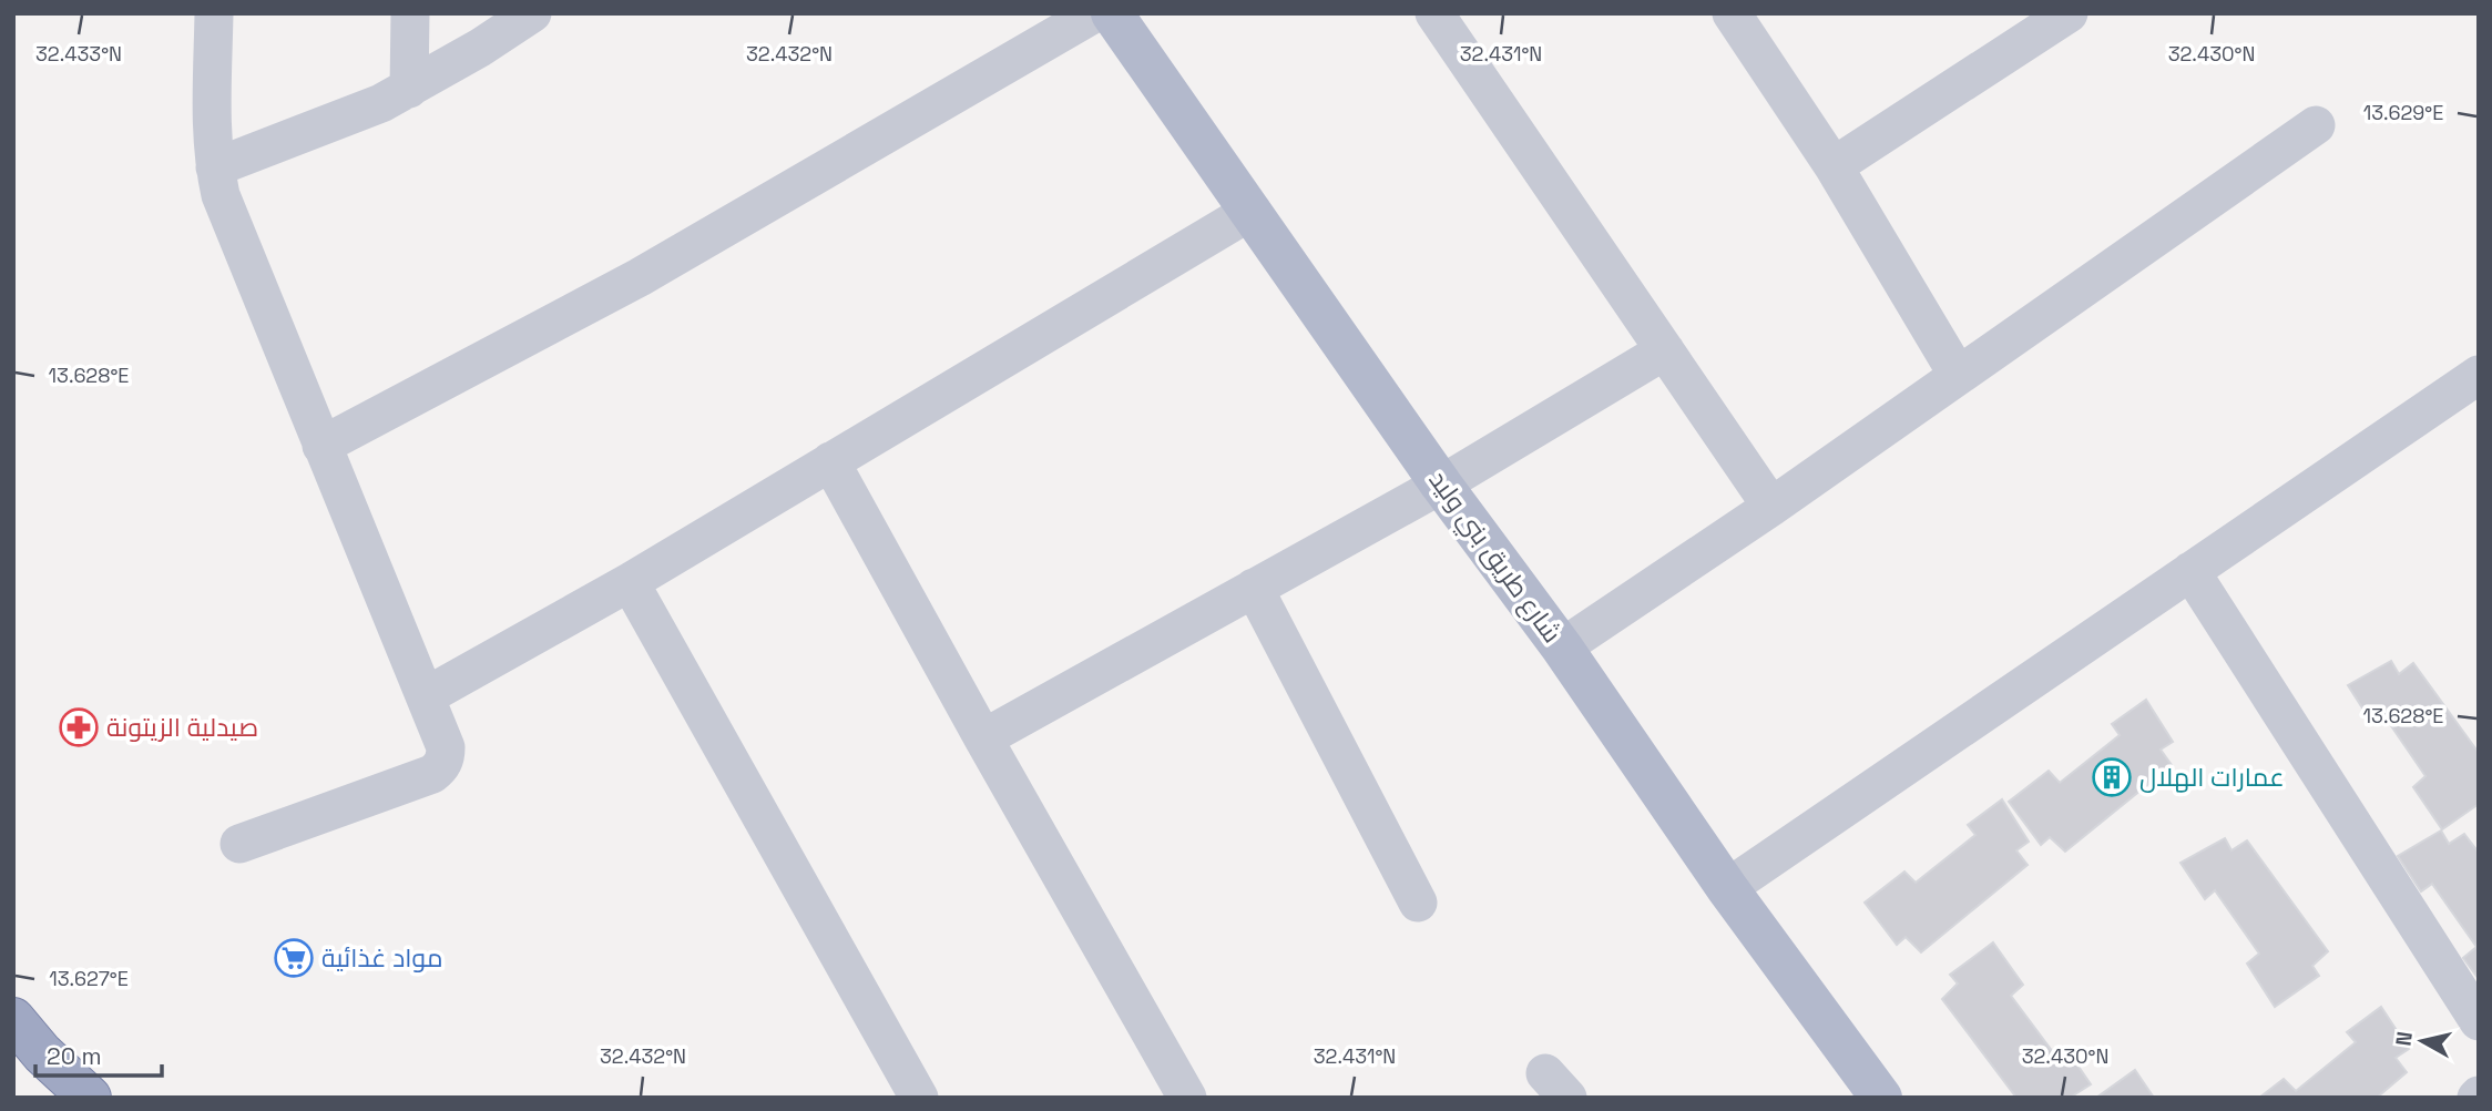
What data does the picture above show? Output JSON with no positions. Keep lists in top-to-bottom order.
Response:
{
  "streets": {
    "main road": ["شارع طريق بني وليد"]
  },
  "places": {
    "pharmacy": ["صيدلية الزيتونة"],
    "building": ["عمارات الهلال"],
    "supermarket": ["مواد غذائية"]
  },
  "scale_bar": "20 m",
  "north": "left",
  "coordinates": [
    "32.433°N",
    "32.432°N",
    "32.431°N",
    "32.430°N",
    "13.629°E",
    "13.628°E",
    "13.627°E"
  ]
}
